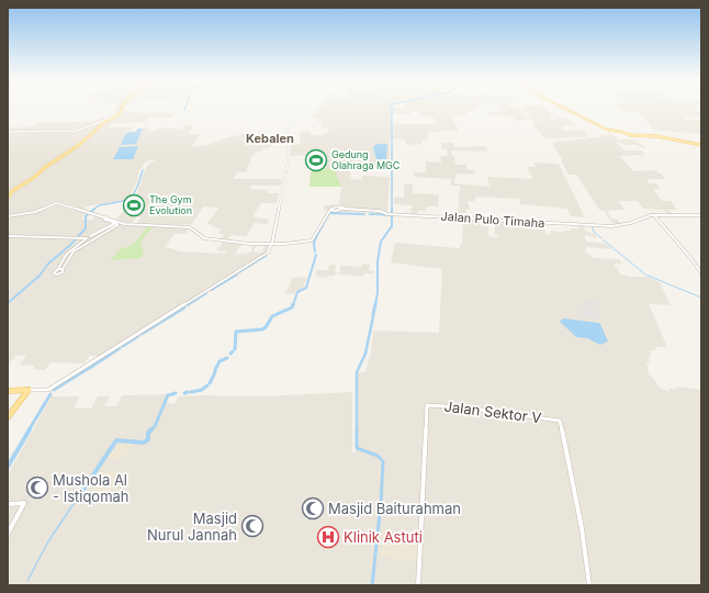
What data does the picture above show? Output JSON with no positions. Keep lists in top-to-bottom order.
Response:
{
  "streets": {
    "street": ["Jalan Pulo Timaha", "Jalan Sektor V"]
  },
  "districts": ["Kebalen"],
  "places": {
    "sports": ["Gedung Olahraga MGC", "The Gym Evolution"],
    "mosque": ["Mushola Al - Istiqomah", "Masjid Baiturahman", "Masjid Nurul Jannah"],
    "hospital": ["Klinik Astuti"]
  }
}
